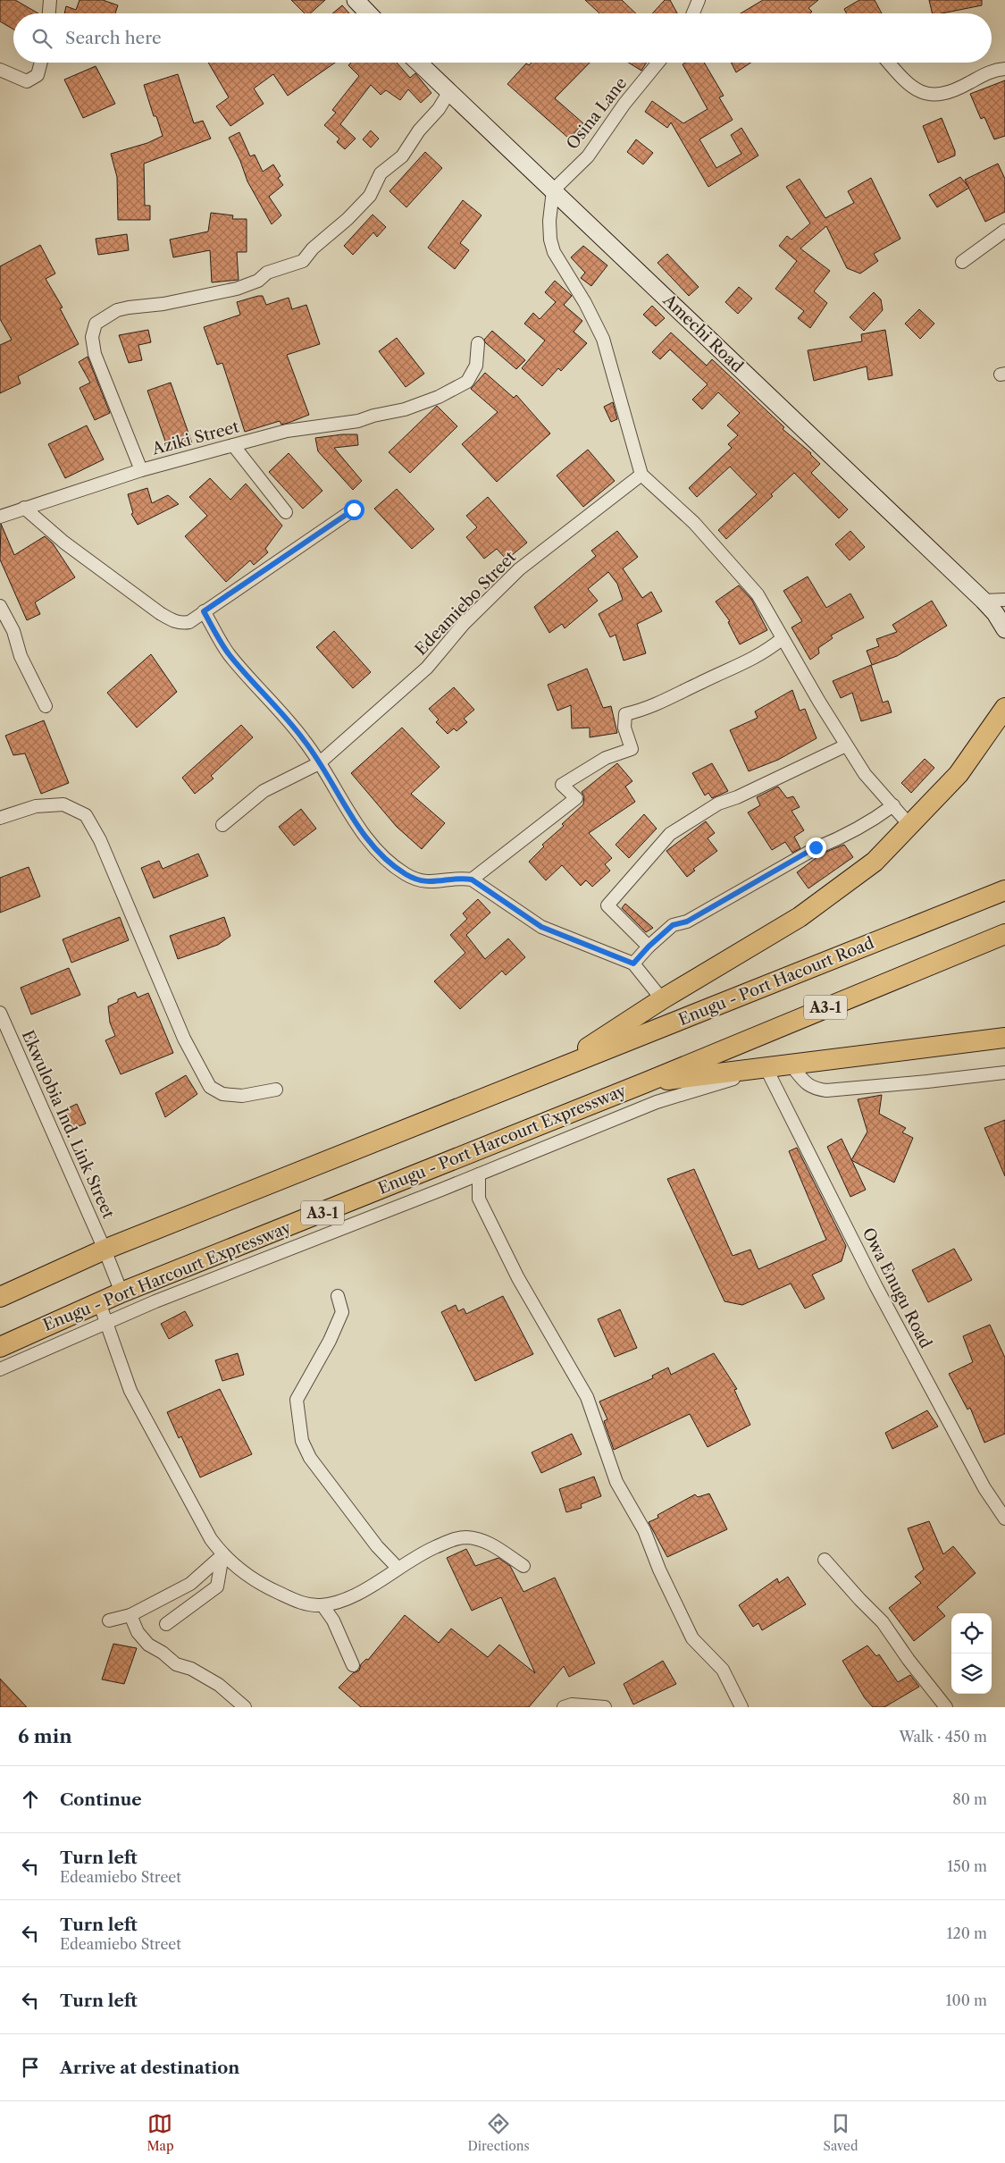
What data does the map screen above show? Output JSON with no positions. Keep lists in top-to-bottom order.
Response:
{
  "streets": {
    "highway": ["Enugu - Port Hacourt Road", "A3-1", "Enugu - Port Harcourt Expressway"],
    "main road": ["Amechi Road"],
    "street": [
      "Osina Lane",
      "Aziki Street",
      "Edeamiebo Street",
      "Ekwulobia Ind. Link Street",
      "Owa Enugu Road"
    ]
  },
  "crossings": [
    ["Osina Lane", "Amechi Road"],
    ["Ekwulobia Ind. Link Street", "Enugu - Port Harcourt Expressway"]
  ],
  "page": {
    "search": "Search here",
    "heading": ["6 min", "Walk · 450 m"],
    "list": [
      ["Continue", "80 m"],
      ["Turn left", "Edeamiebo Street", "150 m"],
      ["Turn left", "Edeamiebo Street", "120 m"],
      ["Turn left", "100 m"],
      "Arrive at destination"
    ],
    "nav": ["Map", "Directions", "Saved"]
  }
}
